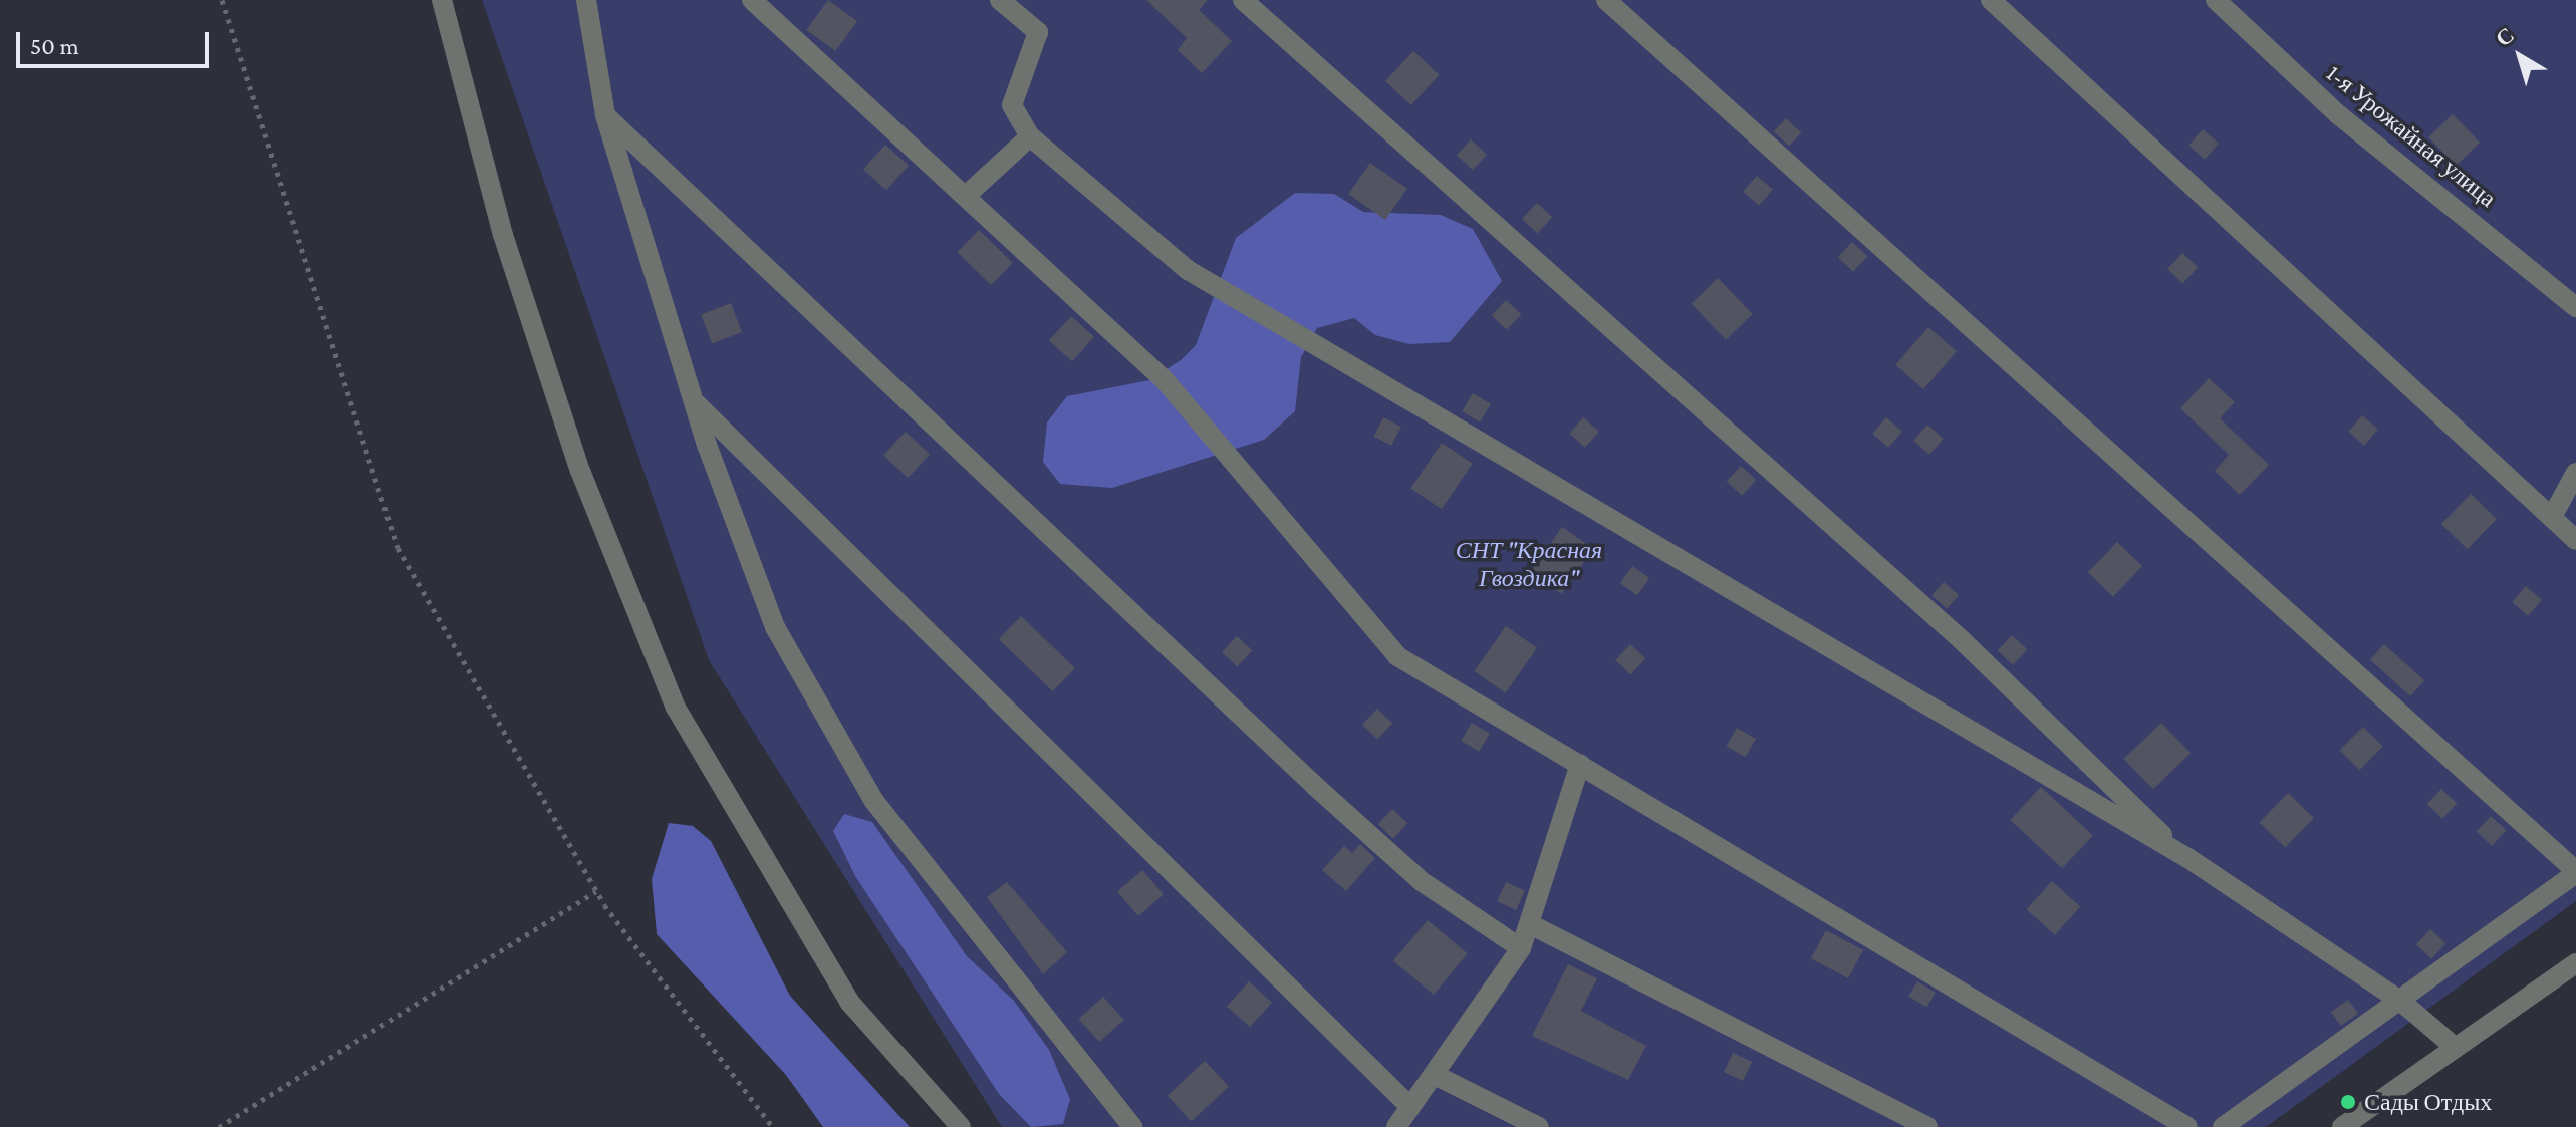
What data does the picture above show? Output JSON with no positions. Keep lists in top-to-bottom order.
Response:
{
  "streets": {
    "street": ["1-я Урожайная улица"]
  },
  "parks": ["СНТ \"Красная Гвоздика\""],
  "places": ["Сады Отдых"],
  "scale_bar": "50 m",
  "north": "top left"
}
